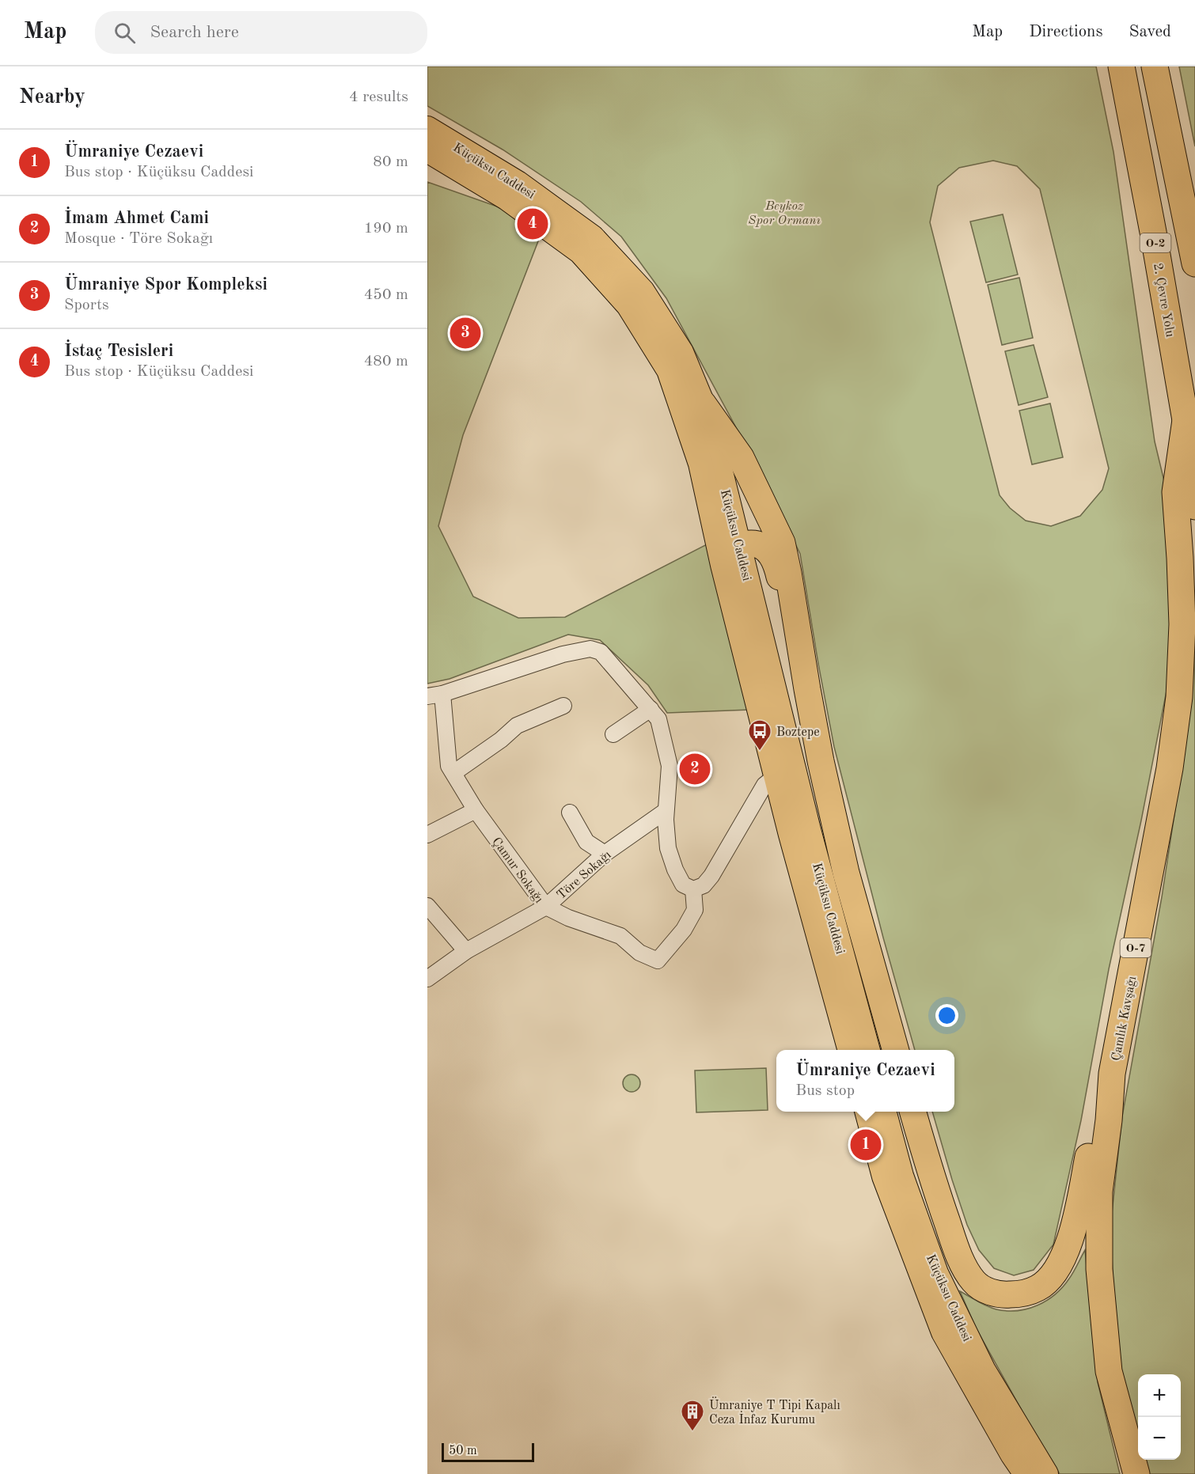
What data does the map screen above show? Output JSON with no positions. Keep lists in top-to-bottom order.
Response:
{
  "streets": {
    "highway": [
      "O-2",
      "2. Çevre Yolu",
      "O-7",
      "Çamlık Kavşağı"
    ],
    "main road": ["Küçüksu Caddesi"],
    "street": ["Çamur Sokağı", "Töre Sokağı"]
  },
  "crossings": [
    ["2. Çevre Yolu", "Çamlık Kavşağı"],
    ["Çamur Sokağı", "Töre Sokağı"]
  ],
  "parks": ["Beykoz Spor Ormanı"],
  "places": {
    "bus stop": ["Boztepe"],
    "building": ["Ümraniye T Tipi Kapalı Ceza İnfaz Kurumu"]
  },
  "scale_bar": "50 m",
  "page": {
    "header": "Map",
    "search": "Search here",
    "nav": ["Map", "Directions", "Saved"],
    "heading": ["Nearby", "4 results"],
    "list": [
      {
        "mark": "1",
        "name": "Ümraniye Cezaevi",
        "note": "Bus stop · Küçüksu Caddesi",
        "value": "80 m"
      },
      {
        "mark": "2",
        "name": "İmam Ahmet Cami",
        "note": "Mosque · Töre Sokağı",
        "value": "190 m"
      },
      {
        "mark": "3",
        "name": "Ümraniye Spor Kompleksi",
        "note": "Sports",
        "value": "450 m"
      },
      {
        "mark": "4",
        "name": "İstaç Tesisleri",
        "note": "Bus stop · Küçüksu Caddesi",
        "value": "480 m"
      }
    ],
    "pins": [
      "4",
      "3",
      "2",
      "1"
    ],
    "popup": ["Ümraniye Cezaevi", "Bus stop"],
    "map_buttons": ["+", "−"],
    "scale": "50 m"
  }
}
